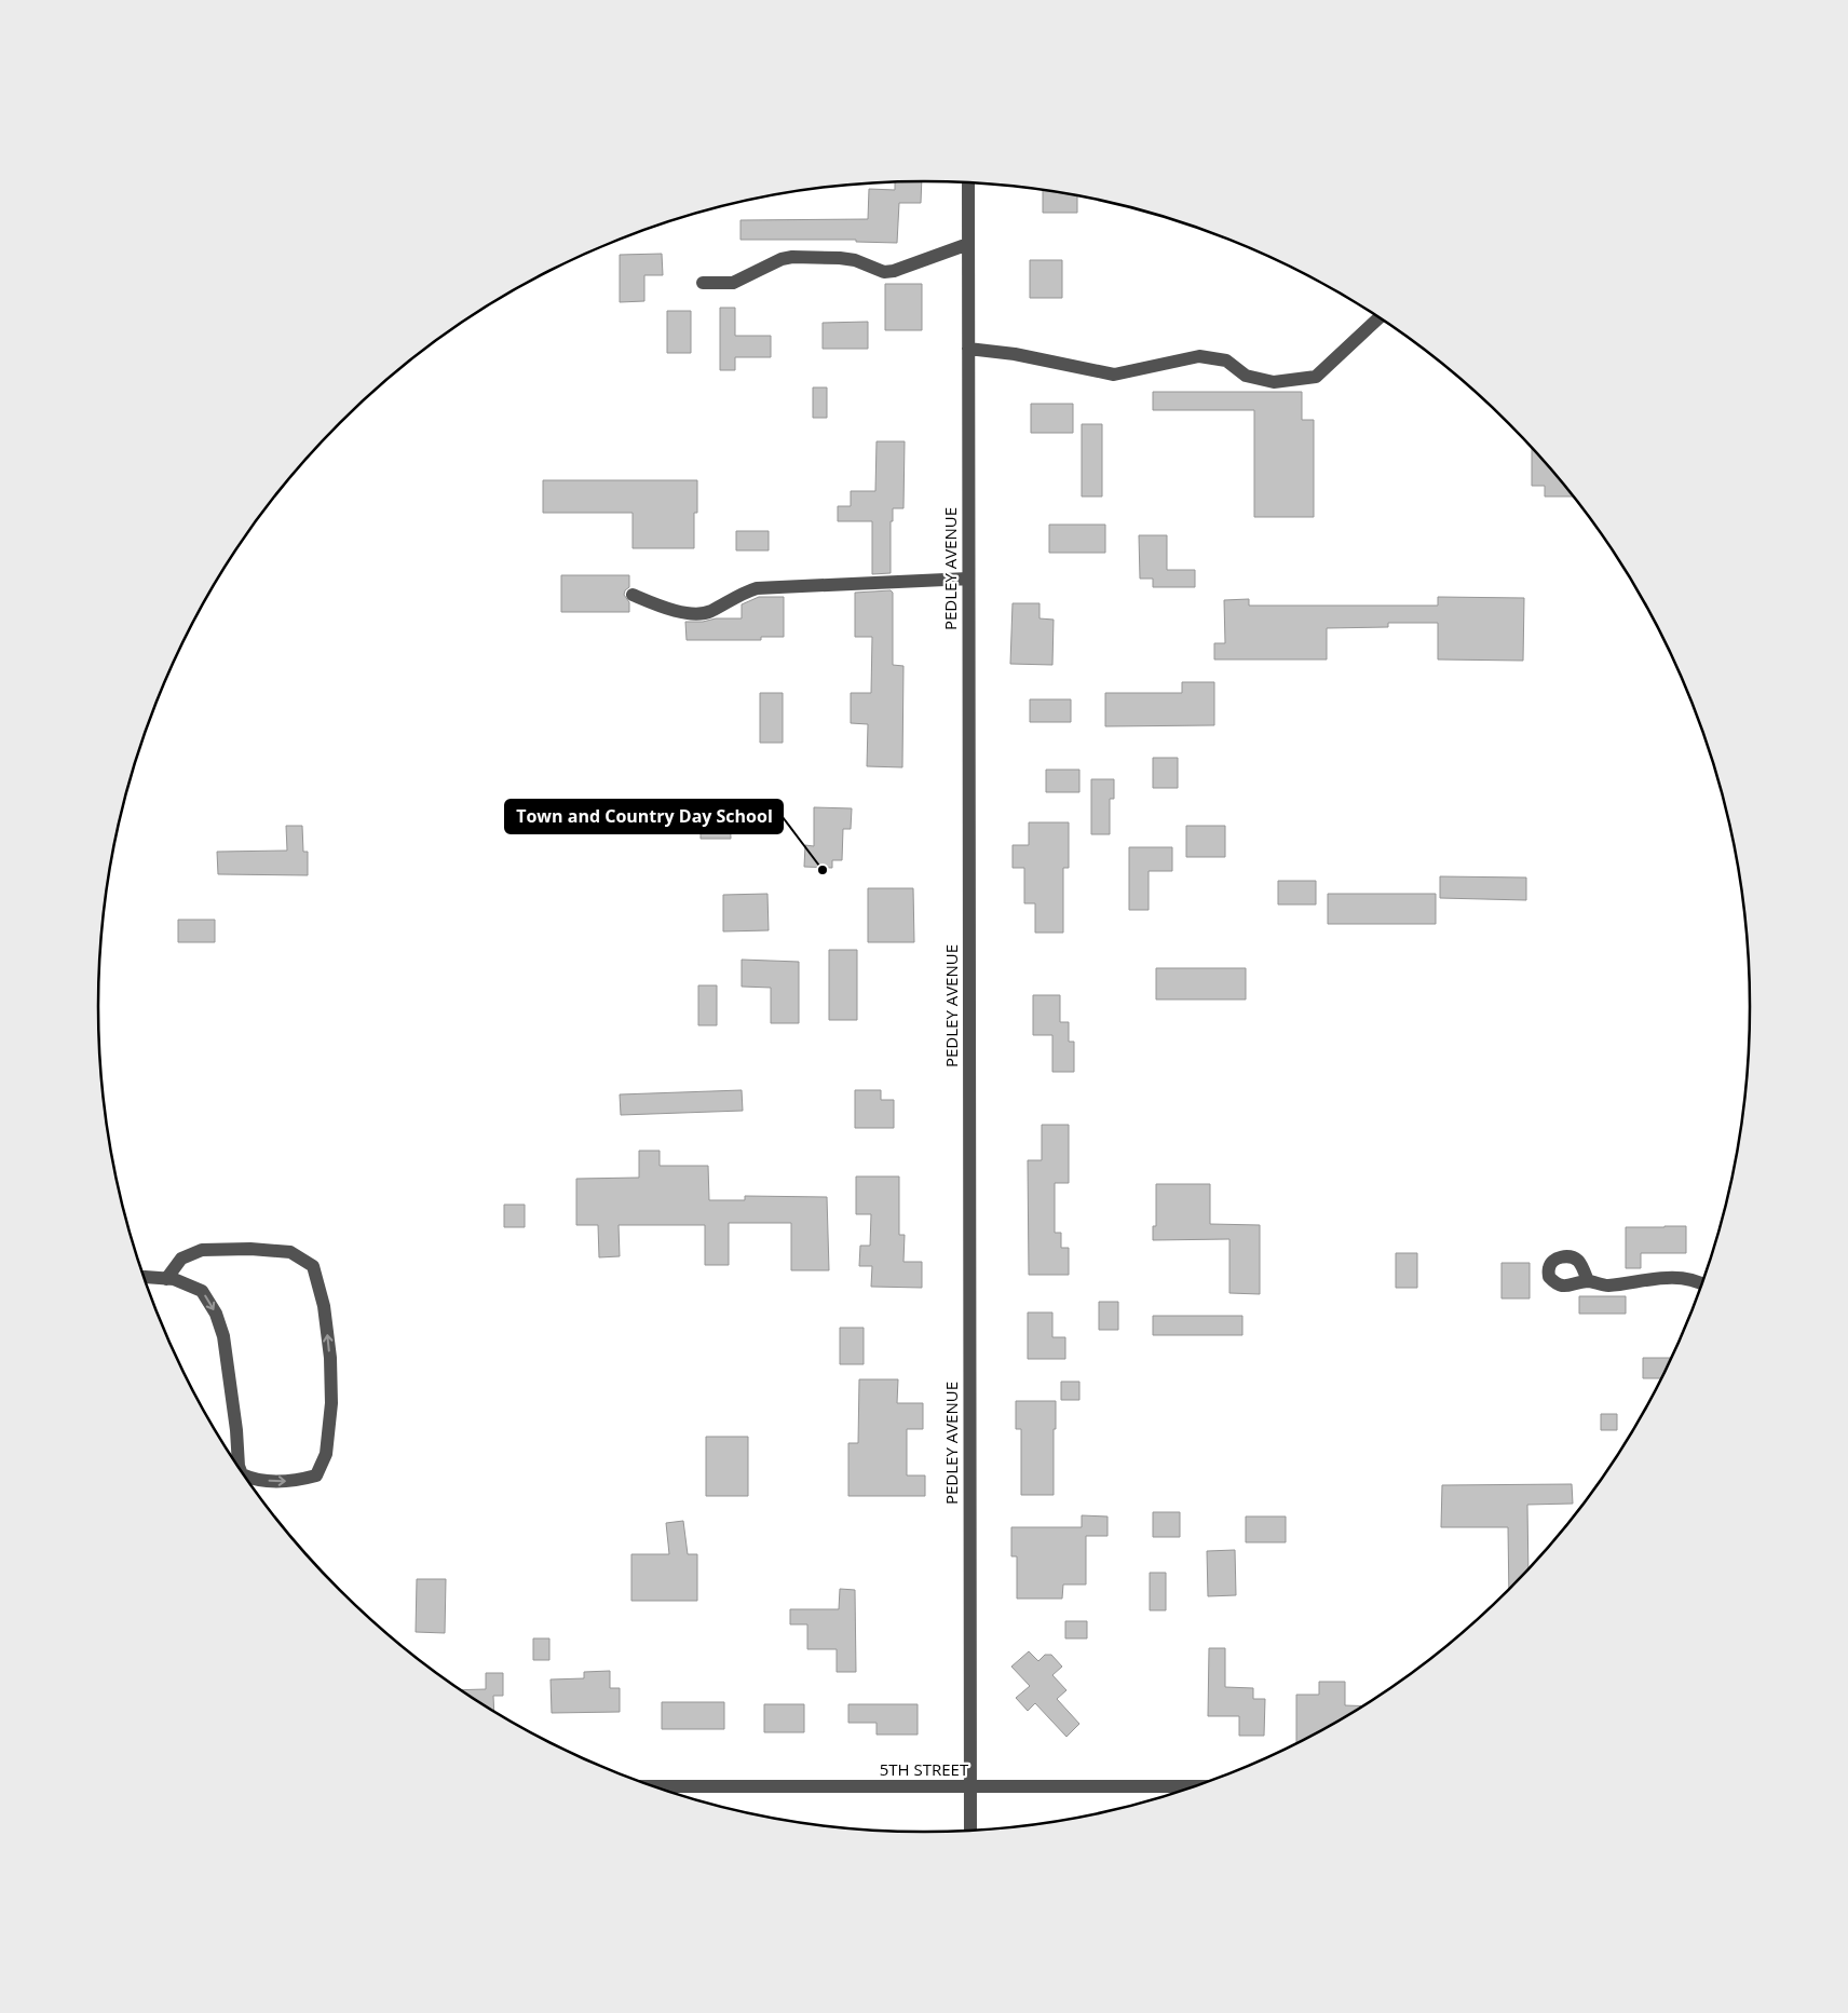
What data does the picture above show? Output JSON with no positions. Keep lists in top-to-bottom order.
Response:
{
  "streets": {
    "street": ["PEDLEY AVENUE", "5TH STREET"]
  },
  "crossings": [
    ["PEDLEY AVENUE", "5TH STREET"]
  ],
  "places": ["Town and Country Day School"]
}
